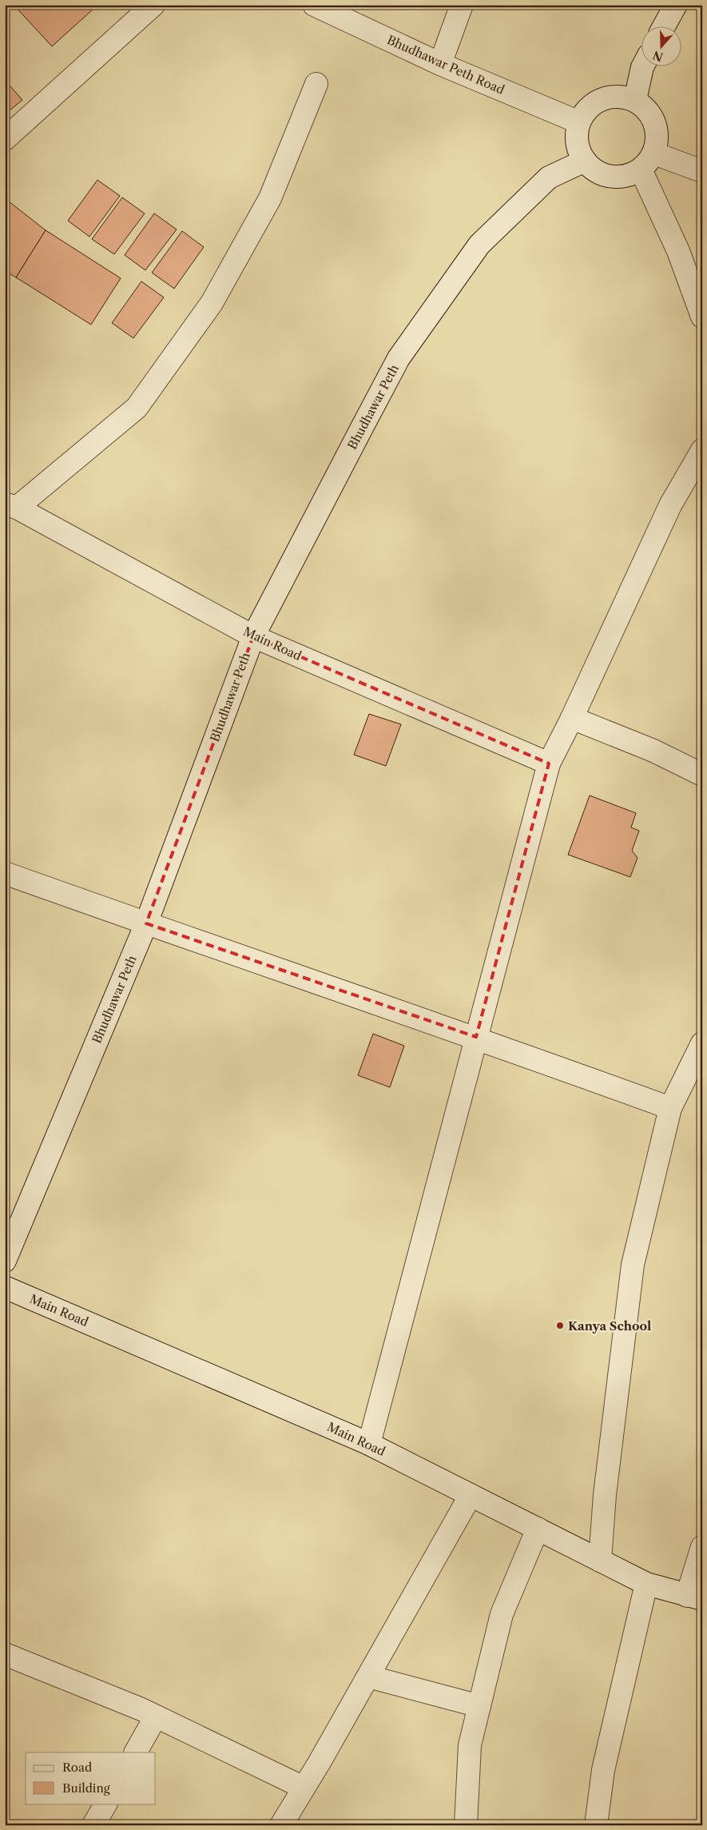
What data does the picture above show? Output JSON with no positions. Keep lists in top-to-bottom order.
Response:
{
  "streets": {
    "street": ["Bhudhawar Peth Road", "Bhudhawar Peth", "Main Road"]
  },
  "crossings": [
    ["Bhudhawar Peth Road", "Bhudhawar Peth"],
    ["Bhudhawar Peth", "Main Road"]
  ],
  "places": ["Kanya School"],
  "legend": ["Road", "Building"],
  "north": "bottom"
}
